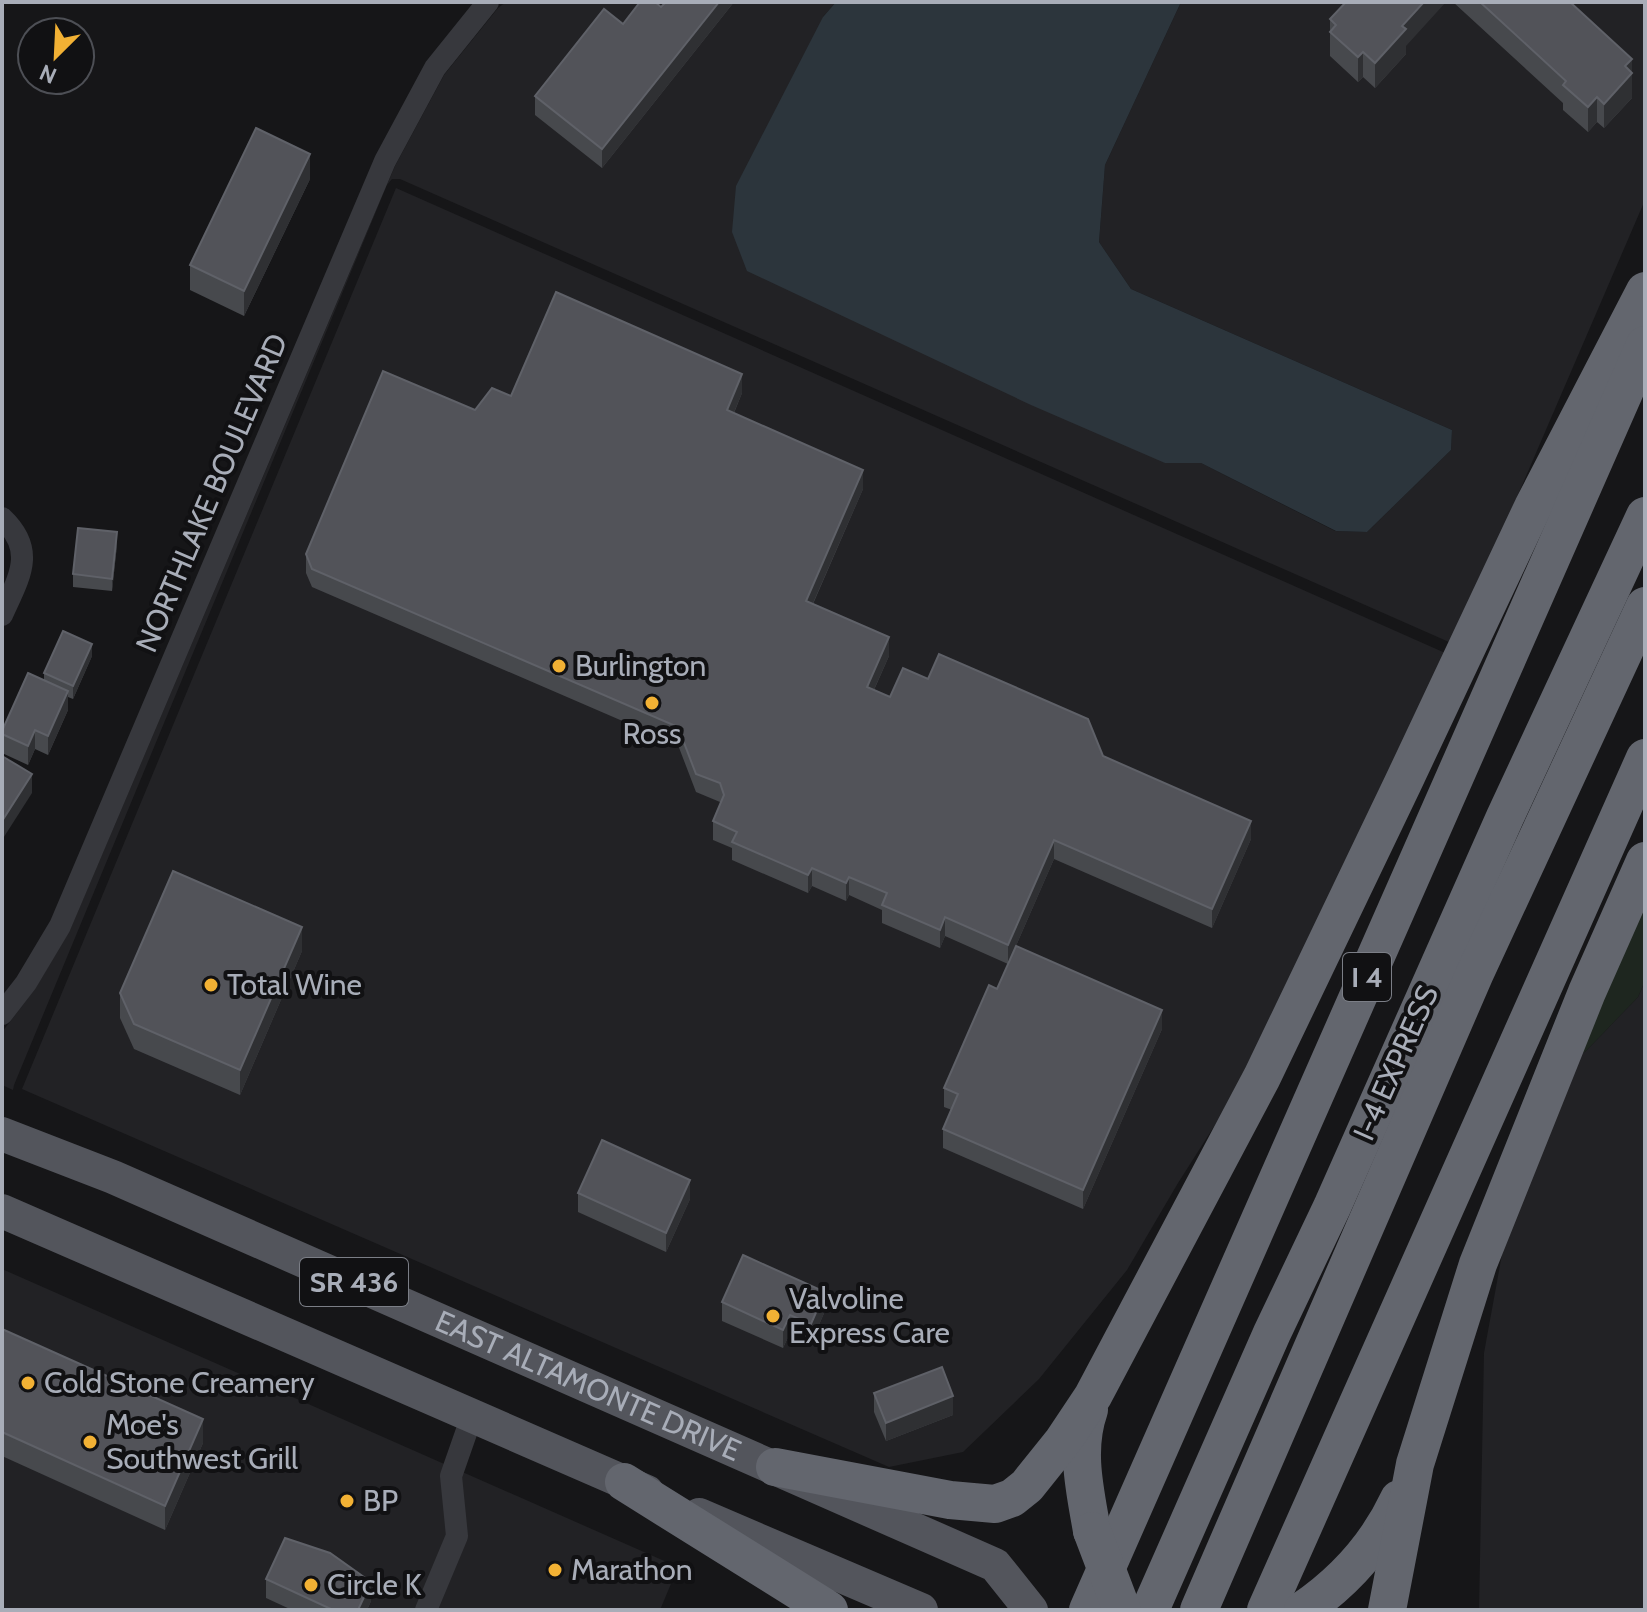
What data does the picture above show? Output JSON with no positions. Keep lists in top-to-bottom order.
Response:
{
  "streets": {
    "highway": ["I 4", "I-4 EXPRESS"],
    "main road": ["SR 436", "EAST ALTAMONTE DRIVE"],
    "street": ["NORTHLAKE BOULEVARD"]
  },
  "crossings": [
    ["SR 436", "EAST ALTAMONTE DRIVE"]
  ],
  "places": [
    "Burlington",
    "Ross",
    "Total Wine",
    "Valvoline Express Care",
    "Cold Stone Creamery",
    "Moe's Southwest Grill",
    "BP",
    "Marathon",
    "Circle K"
  ],
  "north": "bottom left"
}
